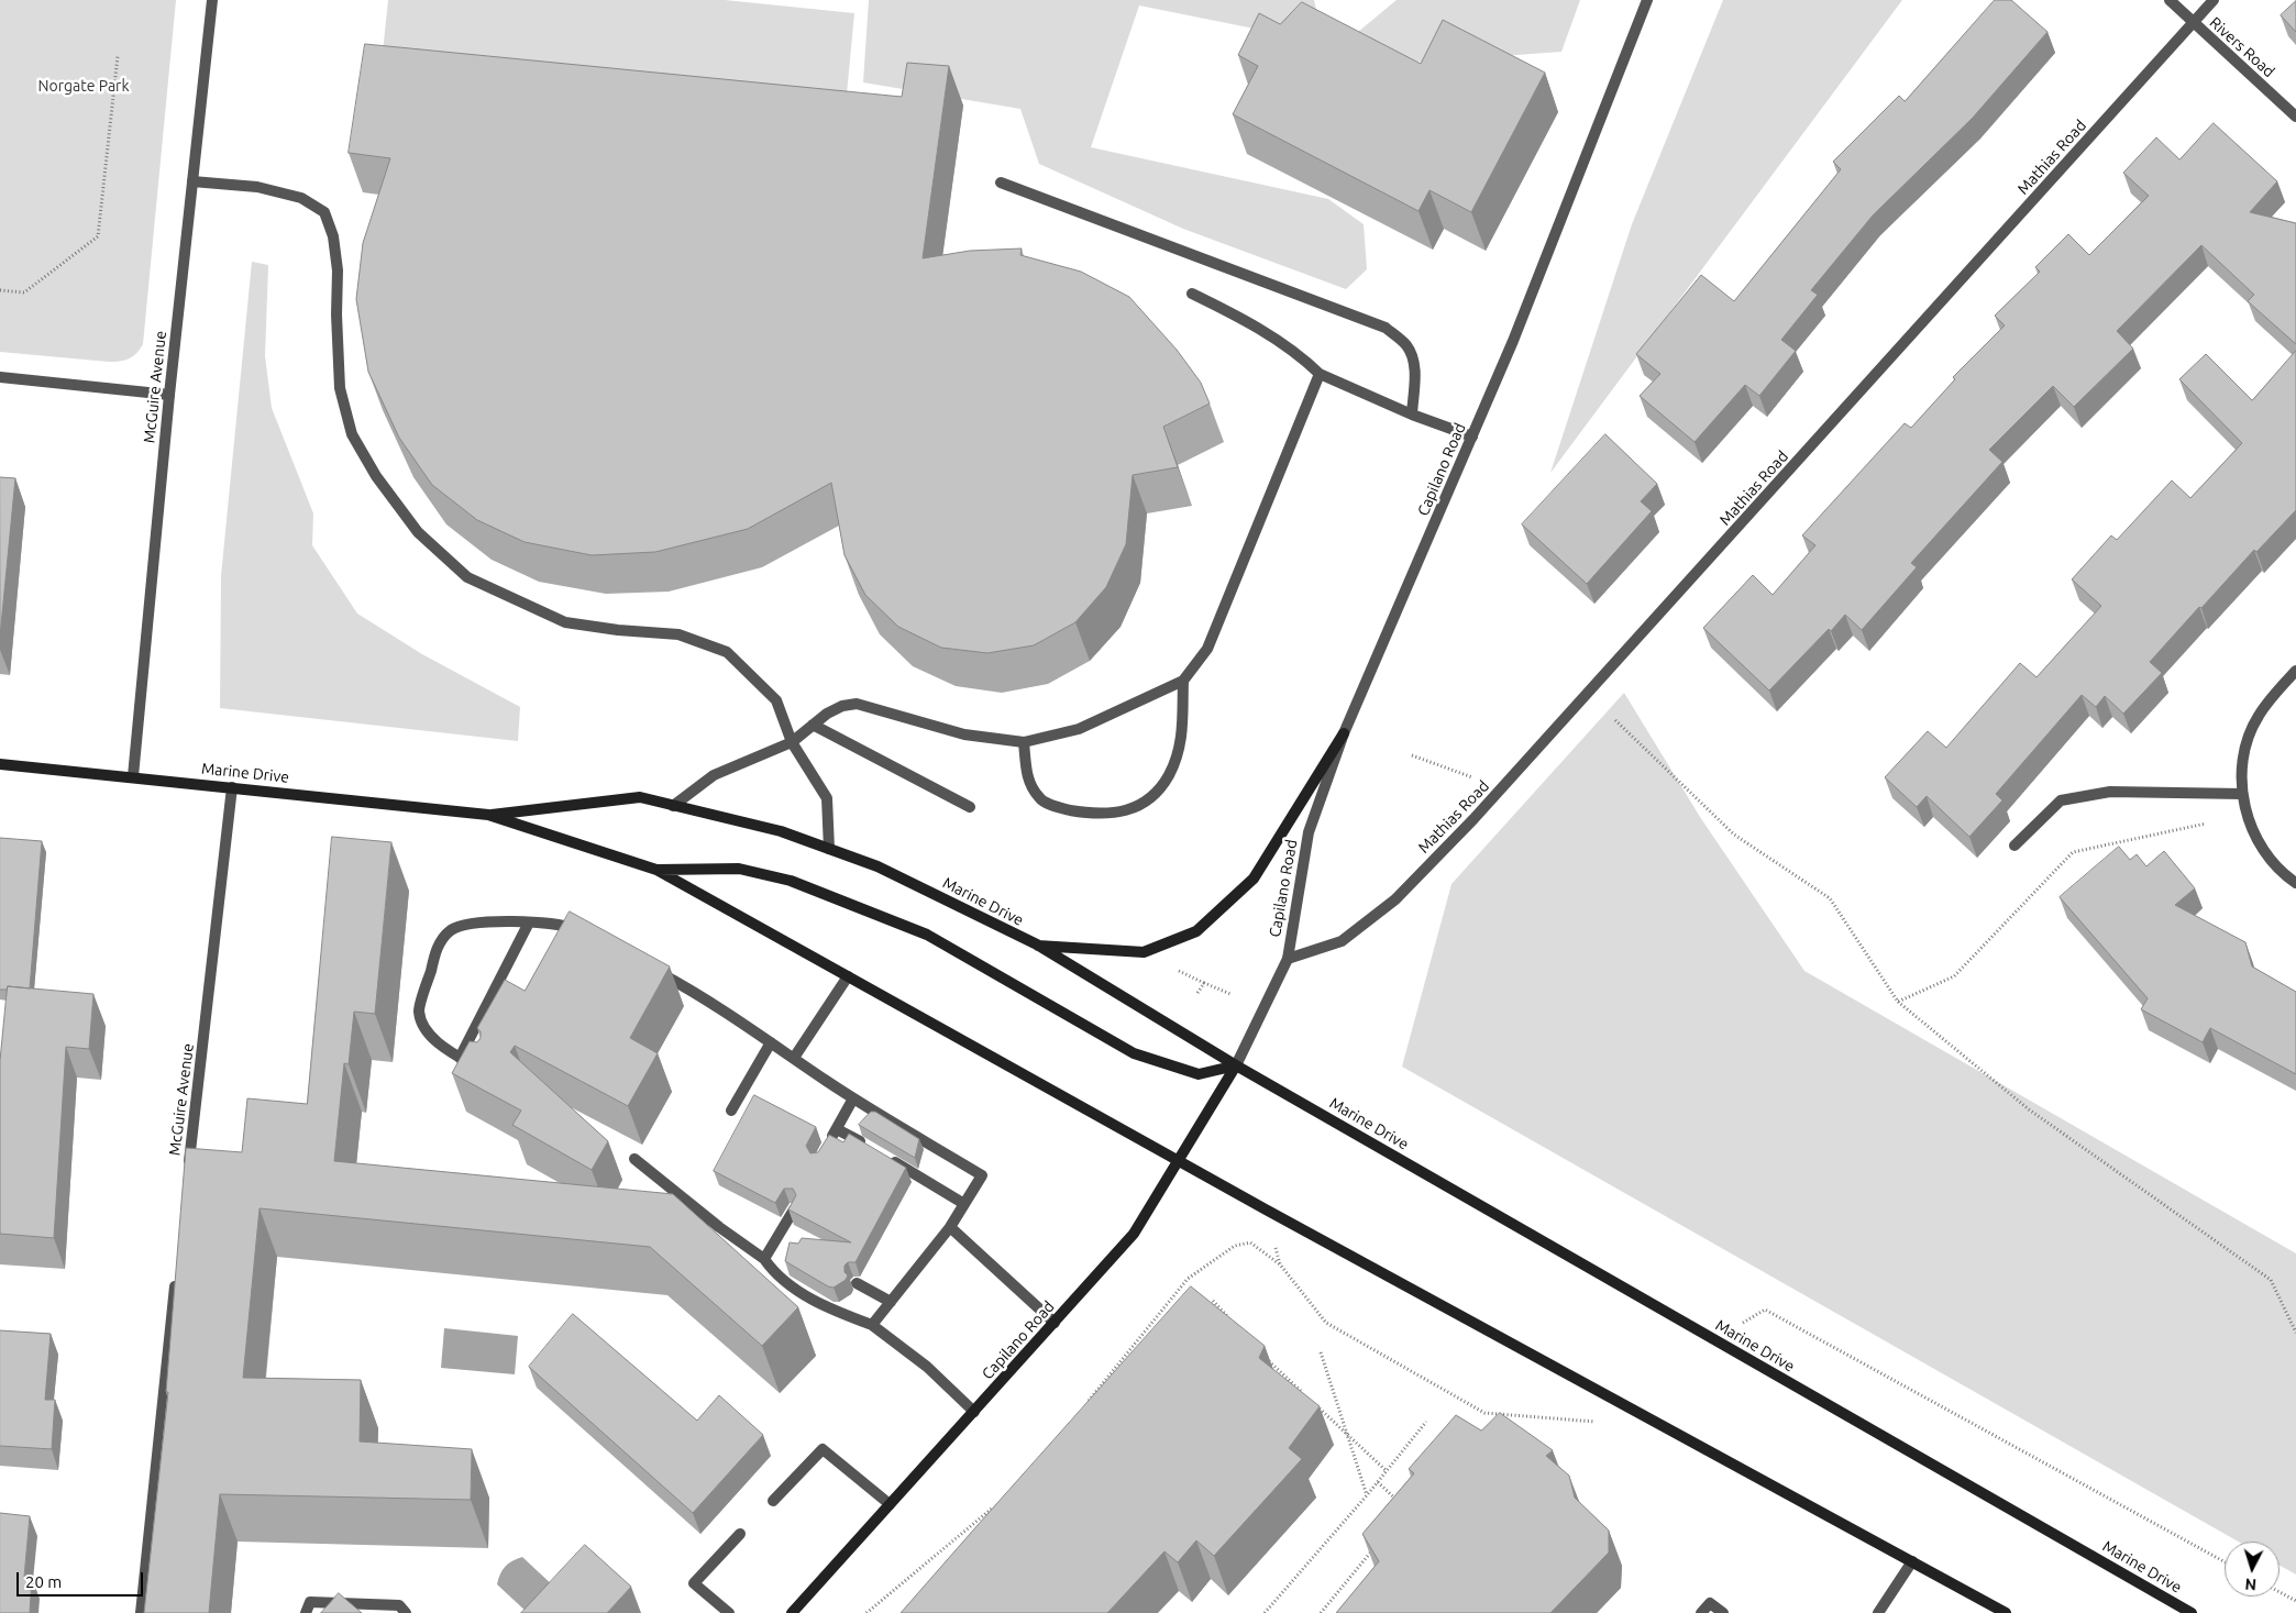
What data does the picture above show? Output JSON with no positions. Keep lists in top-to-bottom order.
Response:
{
  "streets": {
    "main road": ["Capilano Road", "Marine Drive"],
    "street": ["Rivers Road", "Mathias Road", "McGuire Avenue"]
  },
  "crossings": [
    ["Rivers Road", "Mathias Road"],
    ["Mathias Road", "Capilano Road"],
    ["McGuire Avenue", "Marine Drive"],
    ["Capilano Road", "Marine Drive"]
  ],
  "parks": ["Norgate Park"],
  "scale_bar": "20 m",
  "north": "bottom"
}
